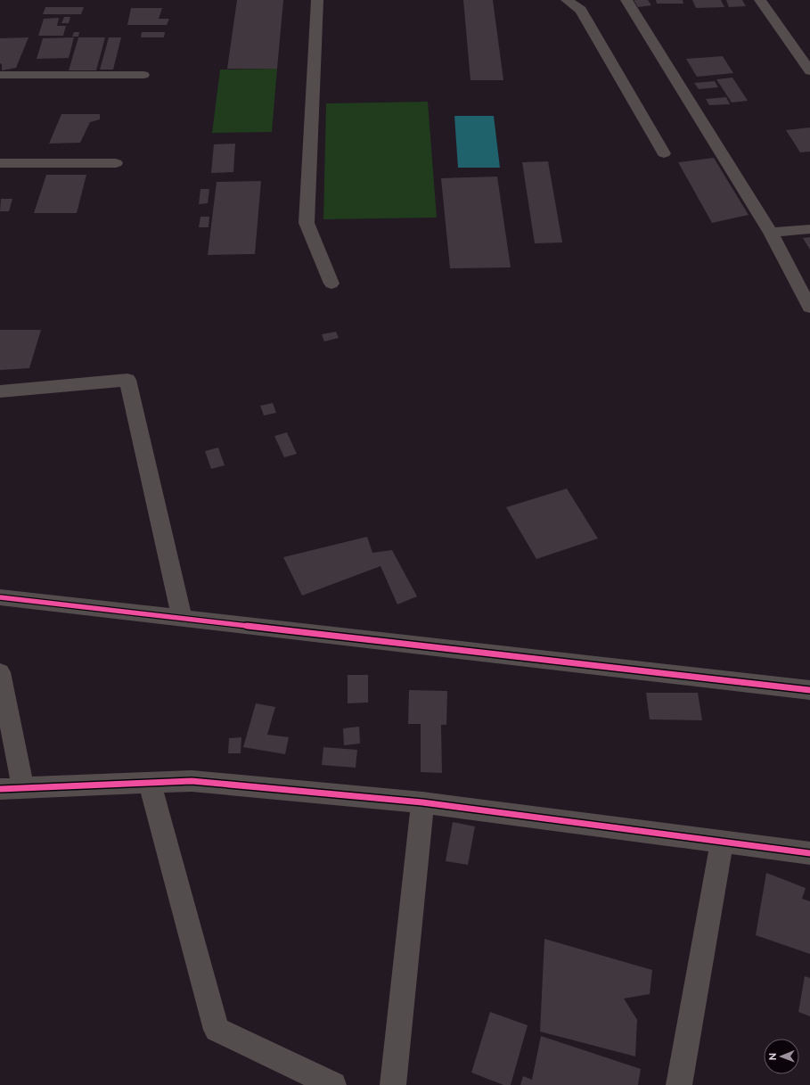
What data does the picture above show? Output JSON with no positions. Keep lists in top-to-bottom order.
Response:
{
  "north": "left"
}
